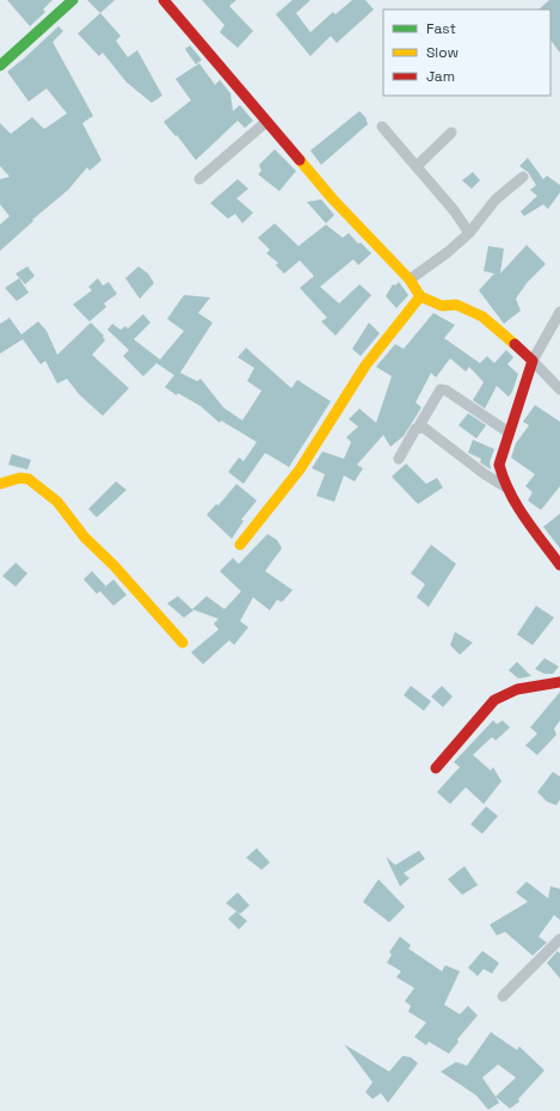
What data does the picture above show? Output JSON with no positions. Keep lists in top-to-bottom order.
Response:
{
  "legend": ["Fast", "Slow", "Jam"]
}
